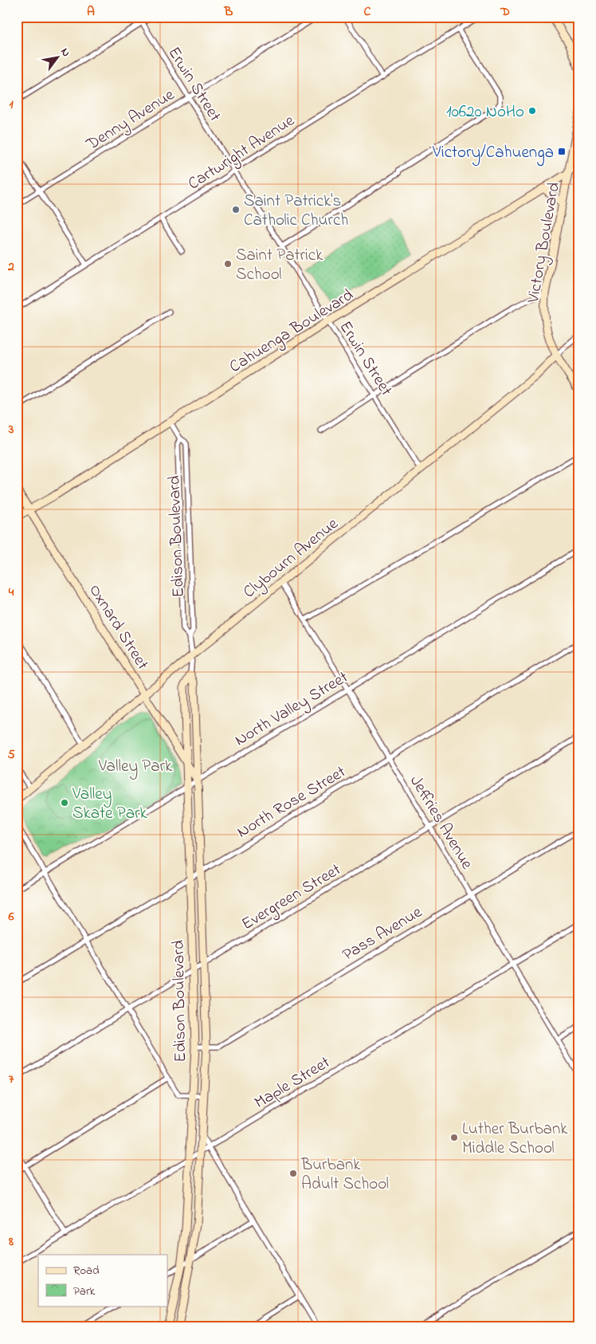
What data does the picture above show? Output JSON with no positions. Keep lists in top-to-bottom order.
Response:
{
  "streets": {
    "main road": [
      "Victory Boulevard",
      "Cahuenga Boulevard",
      "Edison Boulevard",
      "Clybourn Avenue",
      "Oxnard Street"
    ],
    "street": [
      "Erwin Street",
      "Denny Avenue",
      "Cartwright Avenue",
      "North Valley Street",
      "North Rose Street",
      "Jeffries Avenue",
      "Evergreen Street",
      "Pass Avenue",
      "Maple Street"
    ]
  },
  "crossings": [
    ["Erwin Street", "Denny Avenue"],
    ["Erwin Street", "Cartwright Avenue"],
    ["Erwin Street", "Cahuenga Boulevard"],
    ["Erwin Street", "Clybourn Avenue"],
    ["Victory Boulevard", "Cahuenga Boulevard"],
    ["Victory Boulevard", "Clybourn Avenue"],
    ["Cahuenga Boulevard", "Edison Boulevard"],
    ["Cahuenga Boulevard", "Oxnard Street"],
    ["Edison Boulevard", "Clybourn Avenue"],
    ["Edison Boulevard", "Oxnard Street"],
    ["Edison Boulevard", "North Valley Street"],
    ["Edison Boulevard", "North Rose Street"],
    ["Edison Boulevard", "Evergreen Street"],
    ["Edison Boulevard", "Pass Avenue"],
    ["Edison Boulevard", "Maple Street"],
    ["Clybourn Avenue", "Oxnard Street"],
    ["Clybourn Avenue", "Jeffries Avenue"],
    ["Oxnard Street", "North Valley Street"],
    ["North Valley Street", "Jeffries Avenue"],
    ["North Rose Street", "Jeffries Avenue"],
    ["Jeffries Avenue", "Evergreen Street"],
    ["Jeffries Avenue", "Pass Avenue"],
    ["Jeffries Avenue", "Maple Street"]
  ],
  "parks": ["Valley Park"],
  "places": {
    "other": [
      "10620 NoHo",
      "Saint Patrick's Catholic Church",
      "Saint Patrick School",
      "Valley Skate Park",
      "Luther Burbank Middle School",
      "Burbank Adult School"
    ],
    "transit": ["Victory/Cahuenga"]
  },
  "legend": ["Road", "Park"],
  "north": "top right",
  "grid": {
    "columns": [
      "A",
      "B",
      "C",
      "D"
    ],
    "rows": [
      "1",
      "2",
      "3",
      "4",
      "5",
      "6",
      "7",
      "8"
    ]
  }
}
